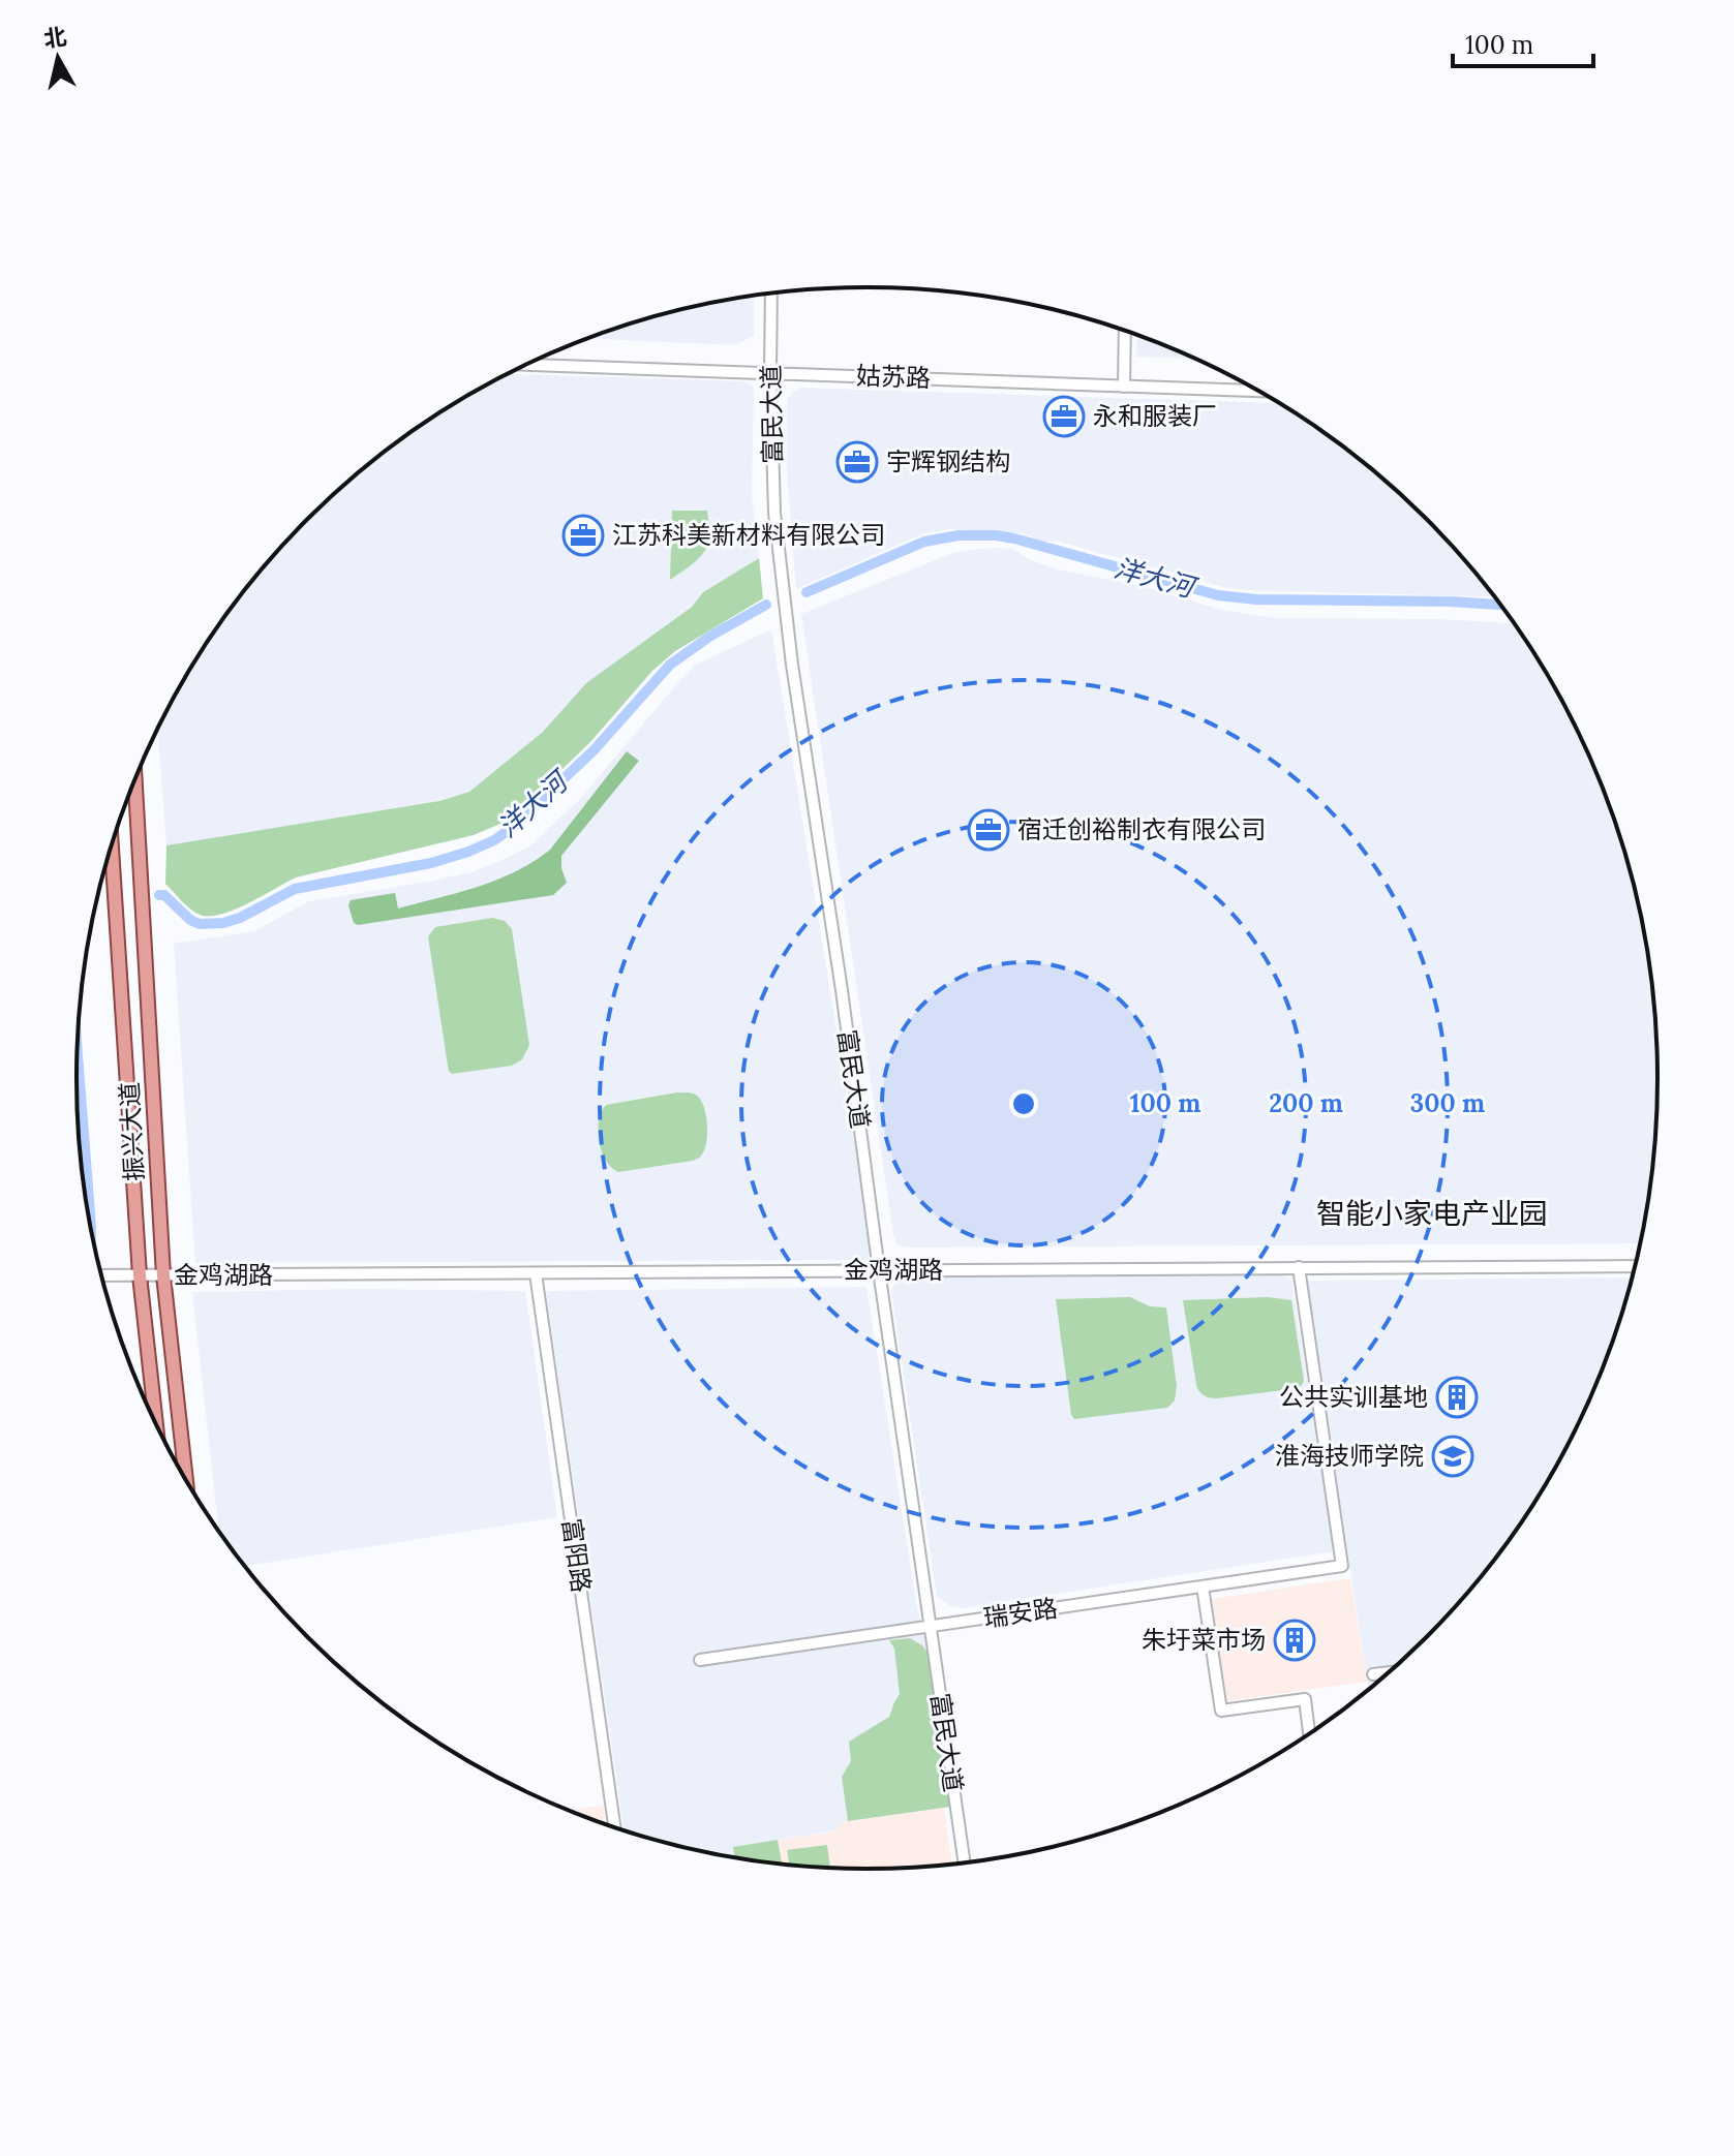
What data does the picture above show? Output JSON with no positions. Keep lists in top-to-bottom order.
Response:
{
  "streets": {
    "main road": ["振兴大道"],
    "street": [
      "姑苏路",
      "富民大道",
      "金鸡湖路",
      "富阳路",
      "瑞安路"
    ]
  },
  "crossings": [
    ["姑苏路", "富民大道"],
    ["富民大道", "金鸡湖路"],
    ["富民大道", "瑞安路"],
    ["振兴大道", "金鸡湖路"],
    ["金鸡湖路", "富阳路"],
    ["金鸡湖路", "瑞安路"]
  ],
  "districts": ["智能小家电产业园"],
  "water": ["洋大河"],
  "places": {
    "office": [
      "永和服装厂",
      "宇辉钢结构",
      "江苏科美新材料有限公司",
      "宿迁创裕制衣有限公司"
    ],
    "building": ["公共实训基地", "朱圩菜市场"],
    "school or university": ["淮海技师学院"]
  },
  "scale_bar": "100 m",
  "north": "top",
  "rings": ["100 m", "200 m", "300 m"]
}
